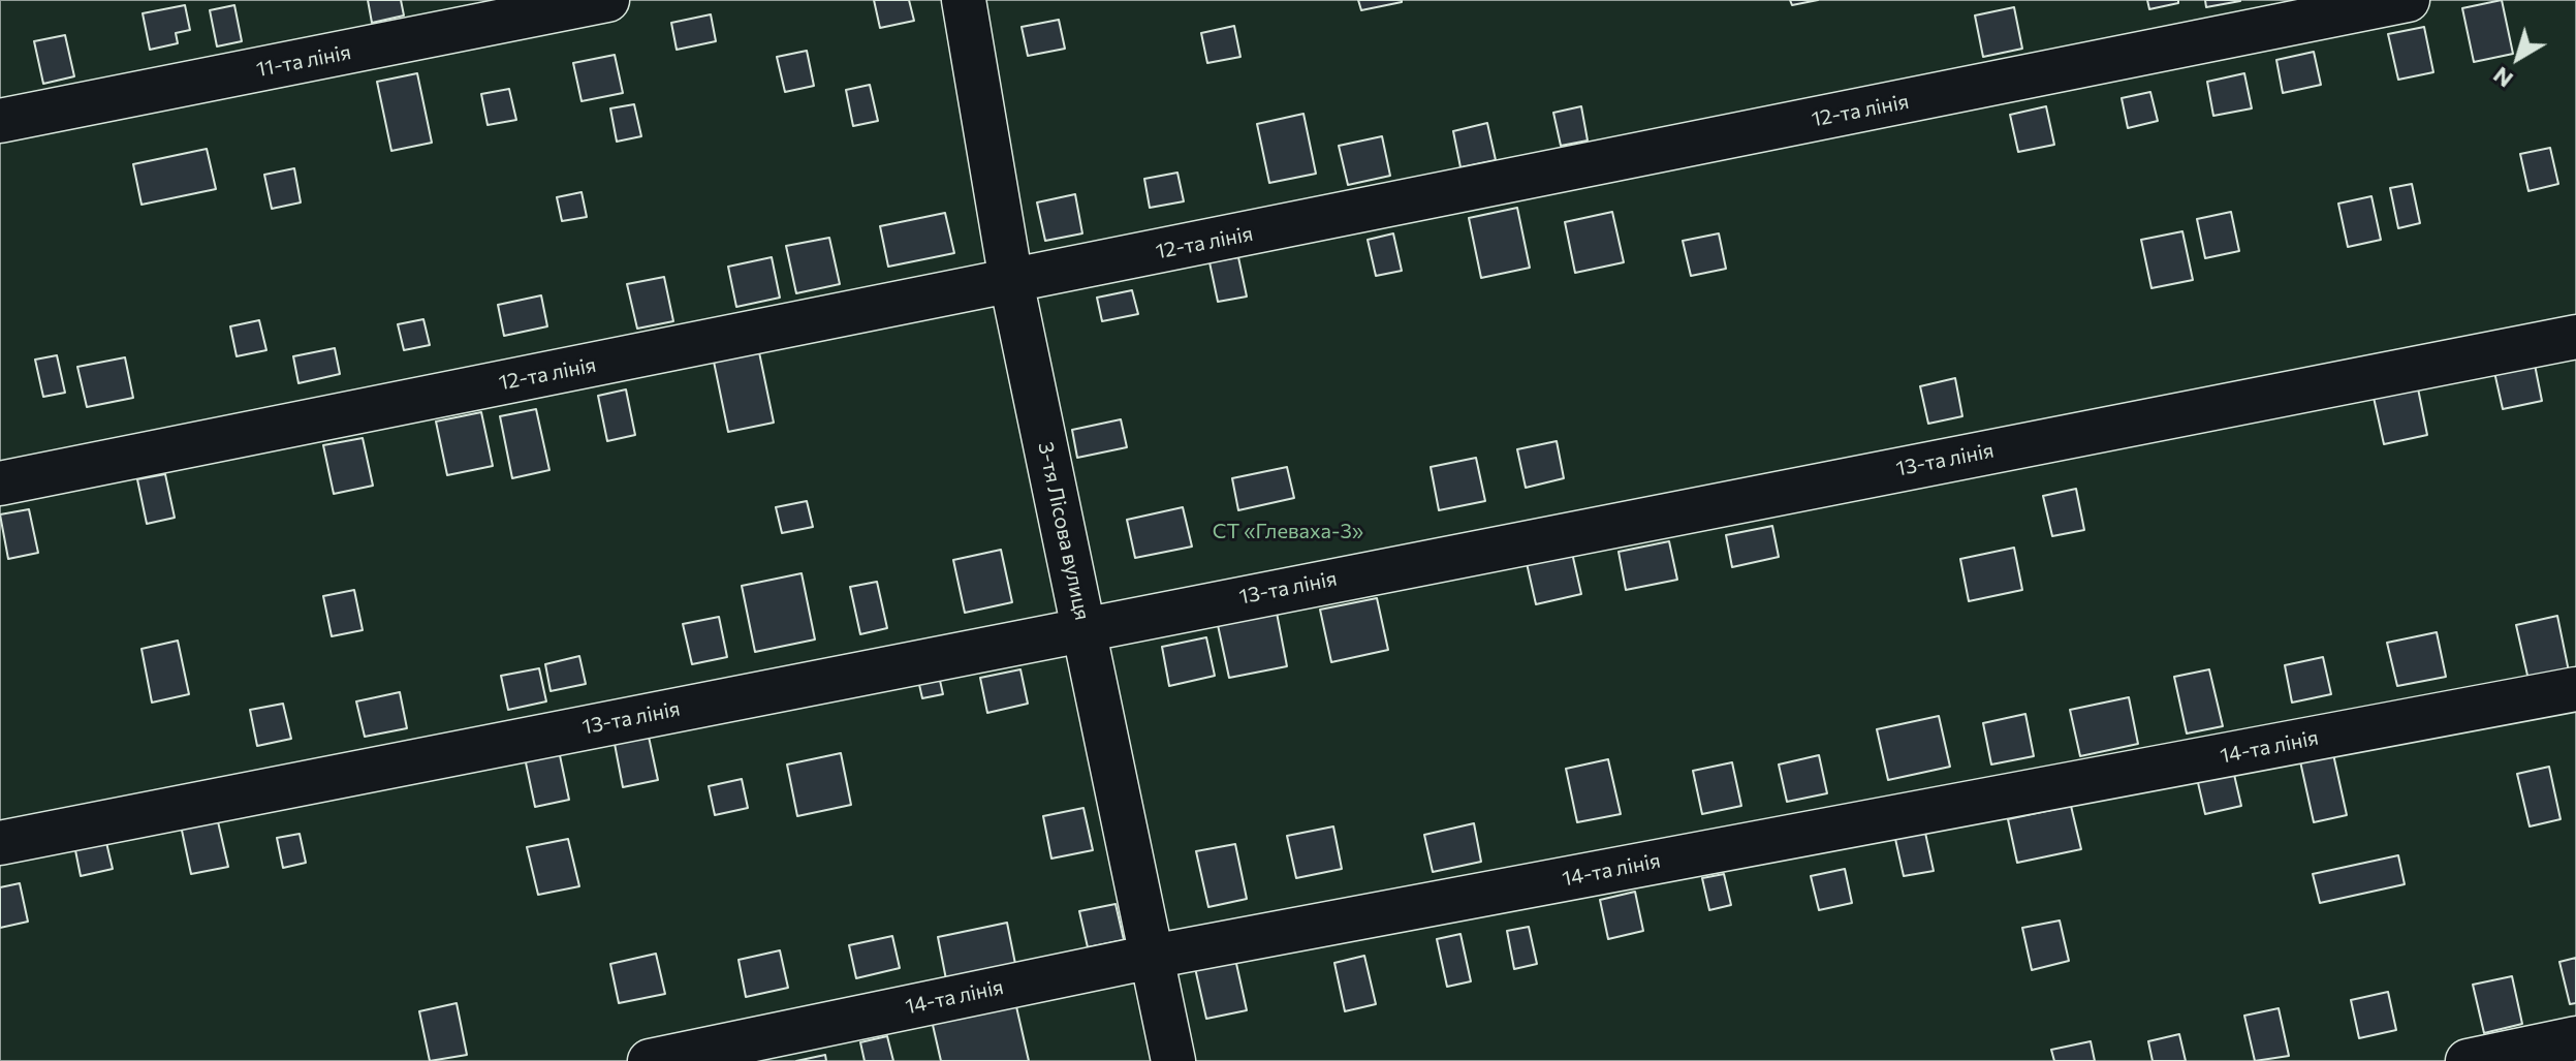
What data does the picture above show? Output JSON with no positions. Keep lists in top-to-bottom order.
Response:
{
  "streets": {
    "street": [
      "11-та лінія",
      "12-та лінія",
      "13-та лінія",
      "3-тя Лісова вулиця",
      "14-та лінія"
    ]
  },
  "crossings": [
    ["12-та лінія", "3-тя Лісова вулиця"],
    ["13-та лінія", "3-тя Лісова вулиця"],
    ["3-тя Лісова вулиця", "14-та лінія"]
  ],
  "parks": ["СТ «Глеваха-3»"],
  "north": "bottom left"
}
